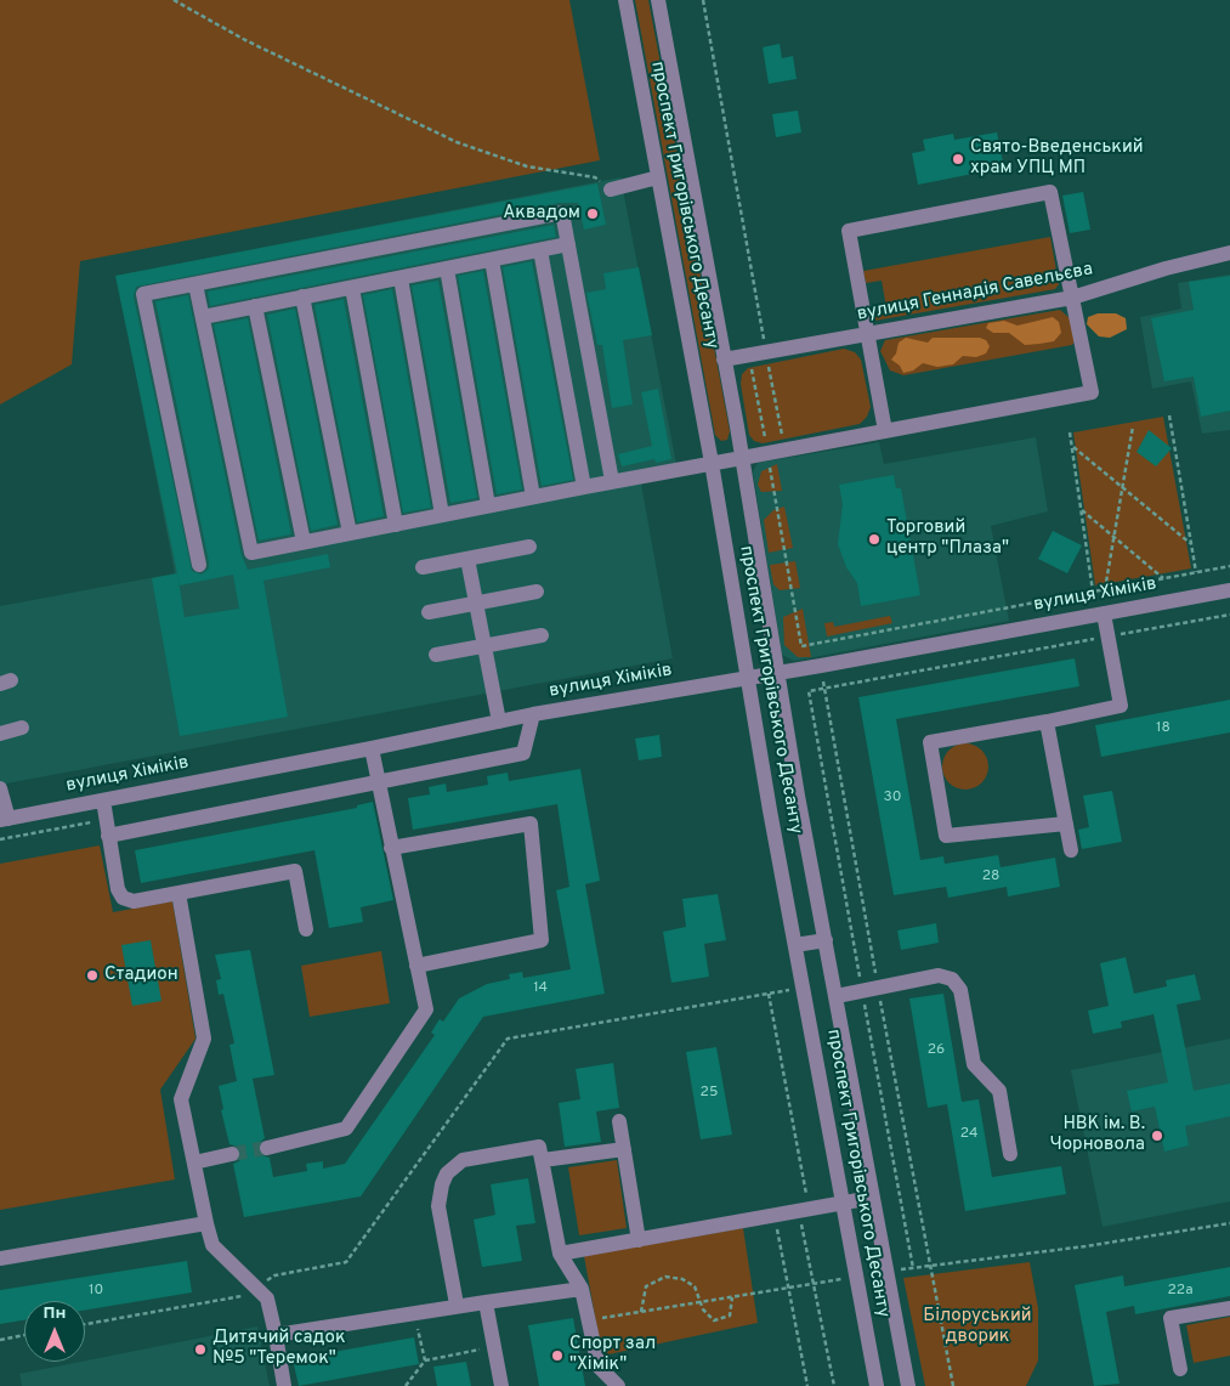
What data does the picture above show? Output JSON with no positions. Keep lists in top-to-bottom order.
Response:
{
  "streets": {
    "street": ["проспект Григорівського Десанту", "вулиця Геннадія Савельєва", "вулиця Хіміків"]
  },
  "crossings": [
    ["проспект Григорівського Десанту", "вулиця Геннадія Савельєва"],
    ["проспект Григорівського Десанту", "вулиця Хіміків"]
  ],
  "parks": ["Білоруський дворик"],
  "places": [
    "Свято-Введенський храм УПЦ МП",
    "Аквадом",
    "Торговий центр \"Плаза\"",
    "Стадион",
    "НВК ім. В. Чорновола",
    "Дитячий садок №5 \"Теремок\"",
    "Спорт зал \"Хімік\""
  ],
  "house_numbers": [
    "18",
    "30",
    "28",
    "14",
    "26",
    "25",
    "24",
    "10",
    "22а"
  ],
  "north": "top"
}
